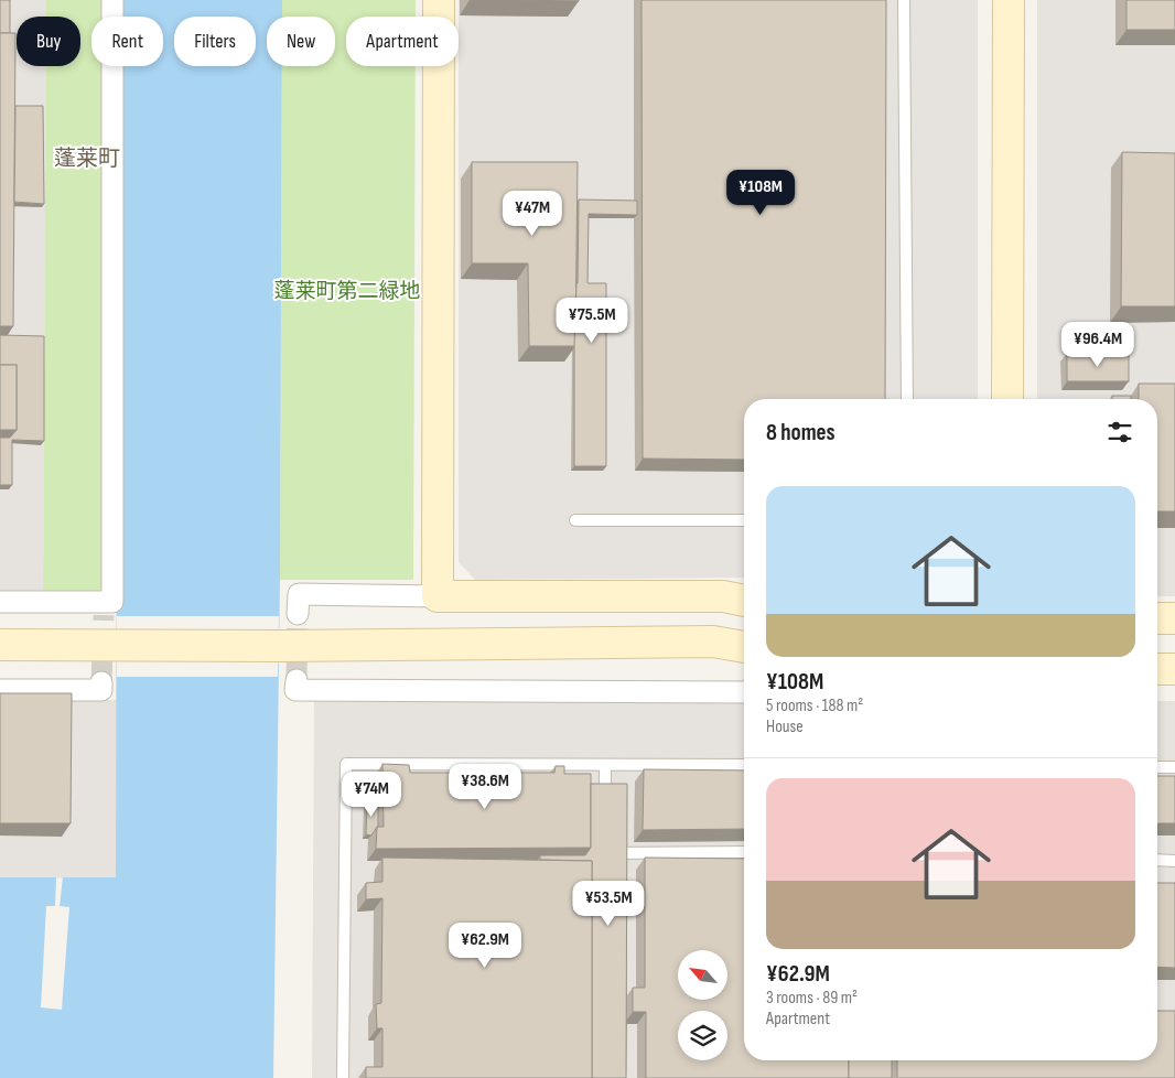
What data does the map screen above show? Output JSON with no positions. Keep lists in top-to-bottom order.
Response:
{
  "districts": ["蓬莱町"],
  "parks": ["蓬莱町第二緑地"],
  "north": "top left",
  "page": {
    "chip": [
      "Buy",
      "Rent",
      "Filters",
      "New",
      "Apartment"
    ],
    "price": [
      "¥108M",
      "¥47M",
      "¥75.5M",
      "¥96.4M",
      "¥38.6M",
      "¥74M",
      "¥53.5M",
      "¥62.9M"
    ],
    "heading": "8 homes",
    "list": [
      {
        "name": "¥108M",
        "note": "5 rooms · 188 m² · House"
      },
      {
        "name": "¥62.9M",
        "note": "3 rooms · 89 m² · Apartment"
      }
    ]
  }
}
